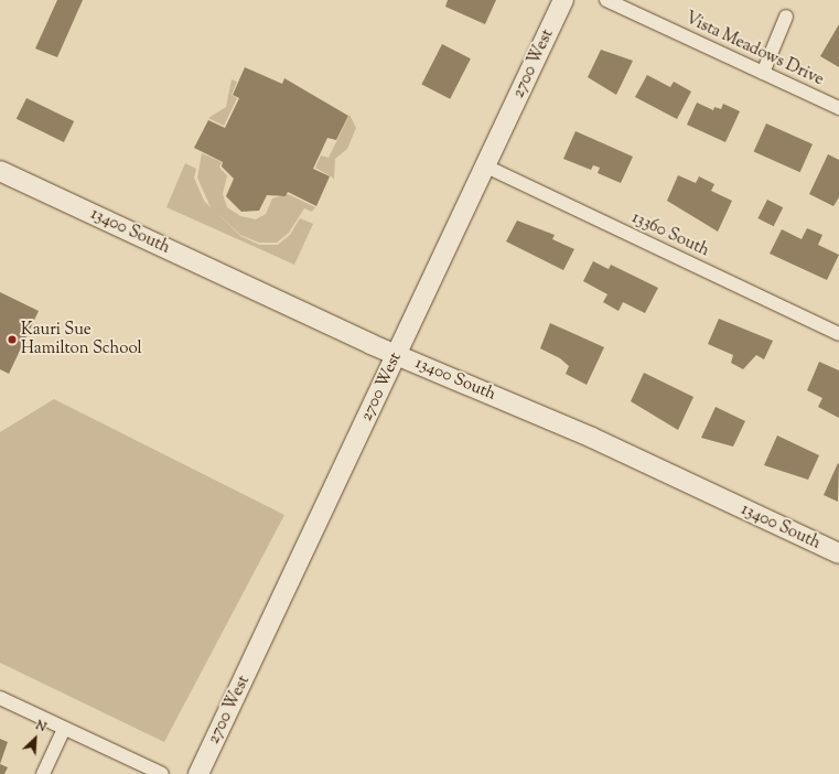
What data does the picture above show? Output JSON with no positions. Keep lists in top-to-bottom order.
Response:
{
  "streets": {
    "main road": ["2700 West", "13400 South"],
    "street": ["Vista Meadows Drive", "13360 South"]
  },
  "crossings": [
    ["2700 West", "13400 South"],
    ["2700 West", "13360 South"]
  ],
  "places": ["Kauri Sue Hamilton School"],
  "north": "top right"
}
